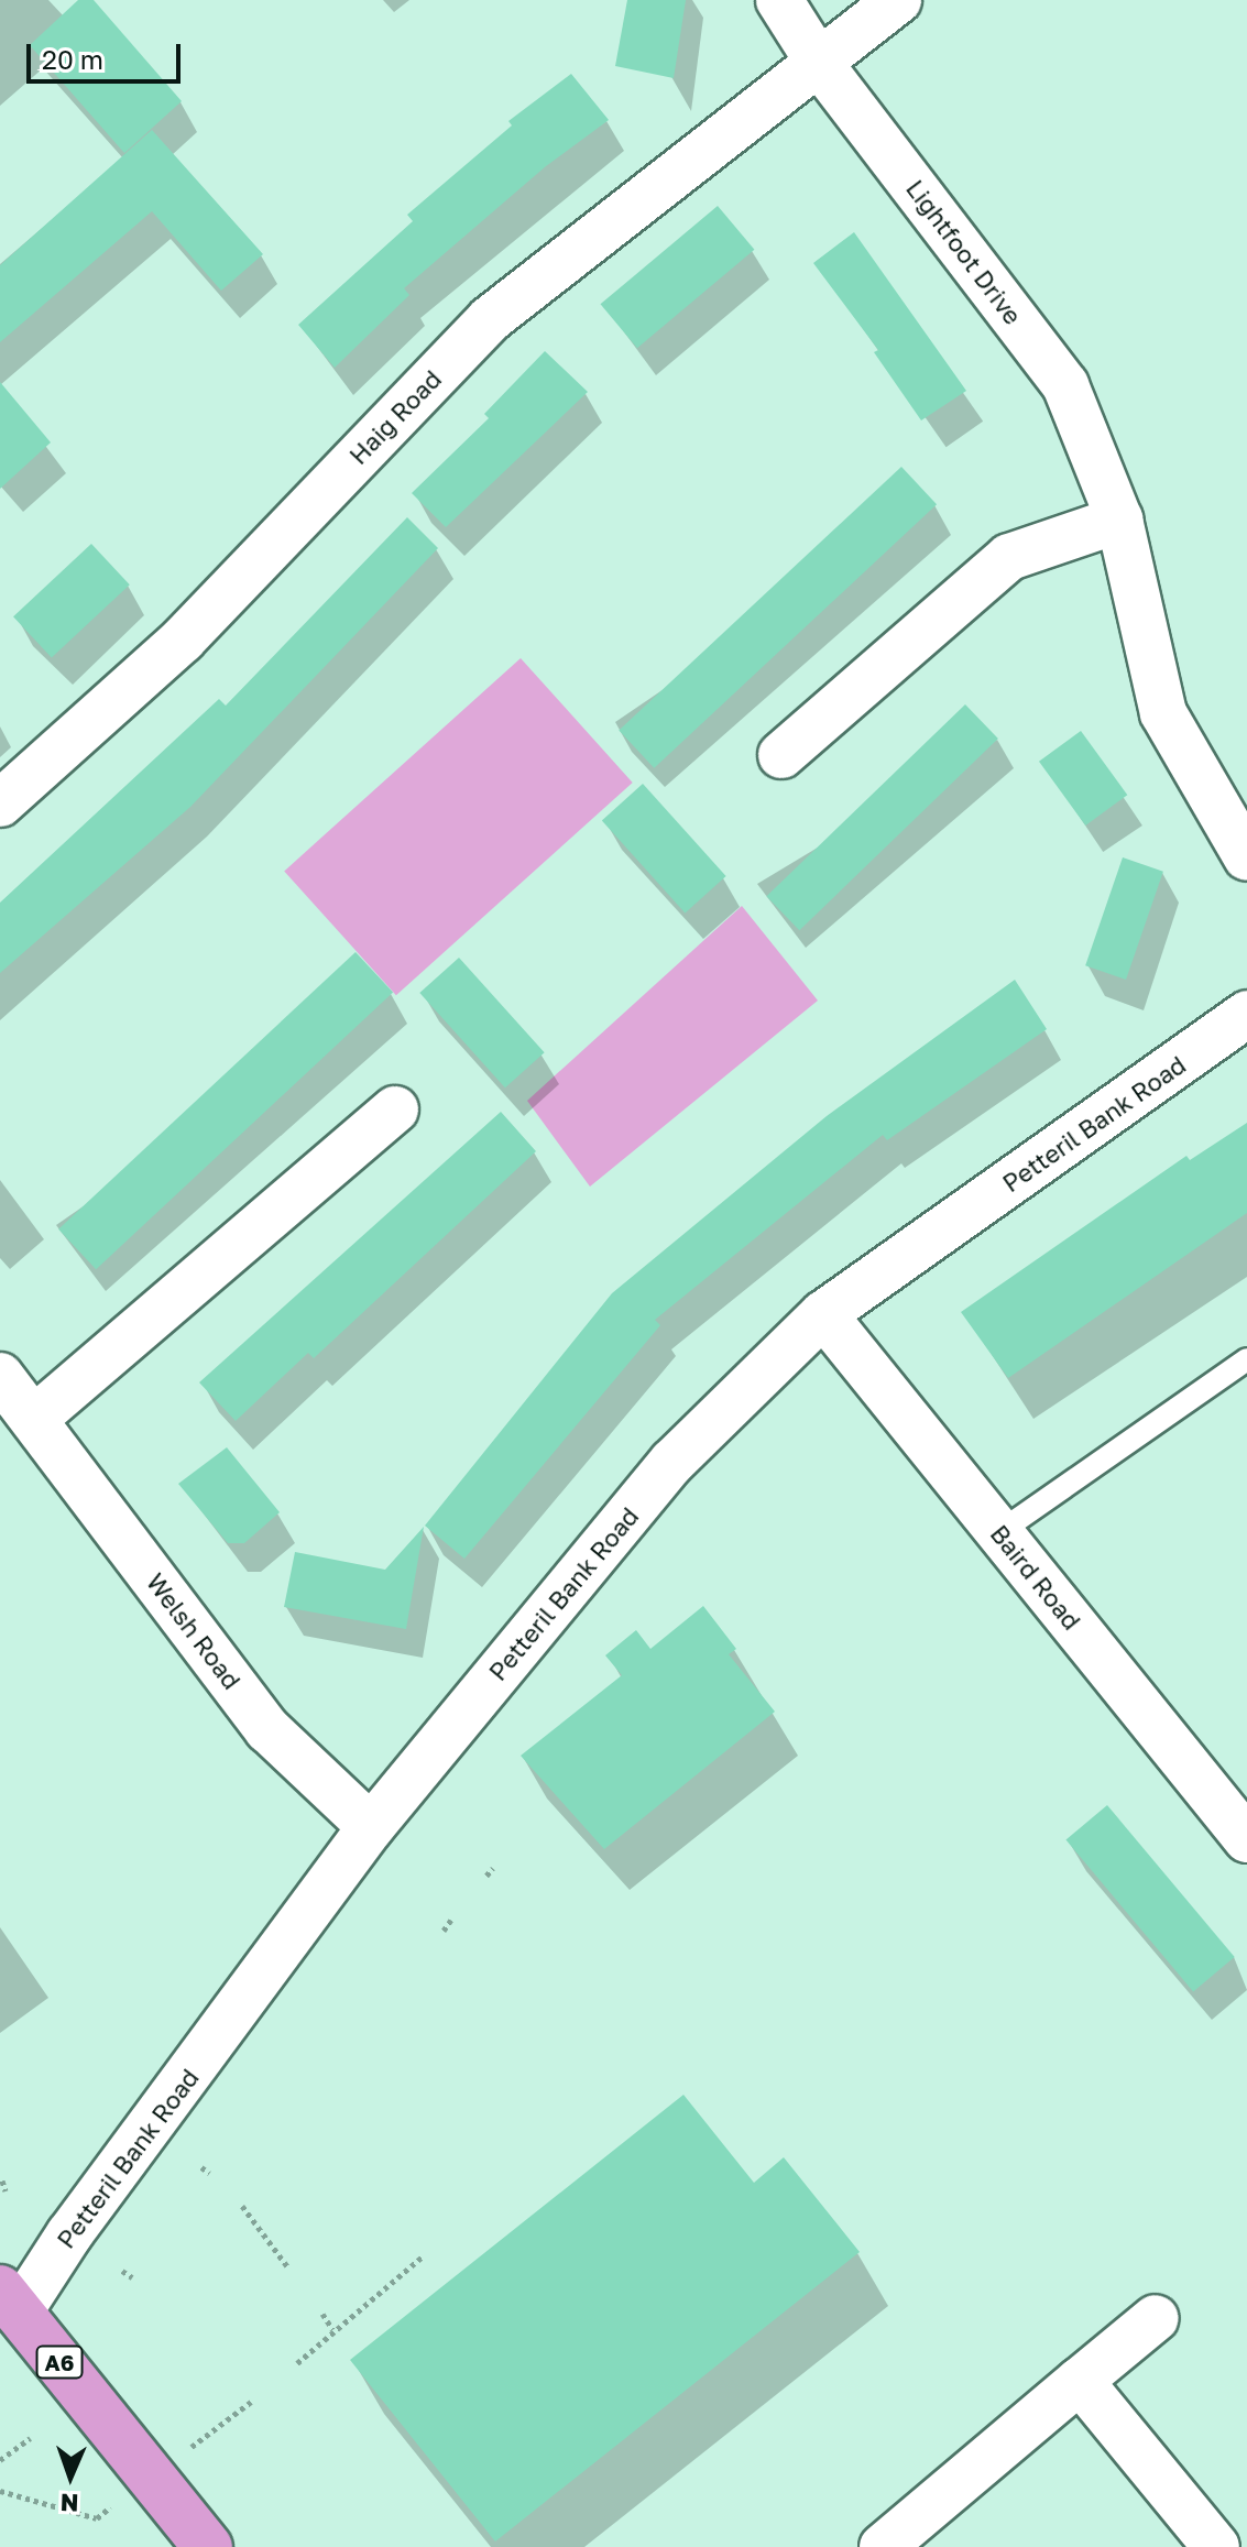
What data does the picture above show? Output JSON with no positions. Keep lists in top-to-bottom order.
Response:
{
  "streets": {
    "main road": ["A6"],
    "street": [
      "Lightfoot Drive",
      "Haig Road",
      "Petteril Bank Road",
      "Baird Road",
      "Welsh Road"
    ]
  },
  "crossings": [
    ["Lightfoot Drive", "Haig Road"],
    ["Petteril Bank Road", "Baird Road"],
    ["Petteril Bank Road", "Welsh Road"],
    ["Petteril Bank Road", "A6"]
  ],
  "scale_bar": "20 m",
  "north": "bottom"
}
